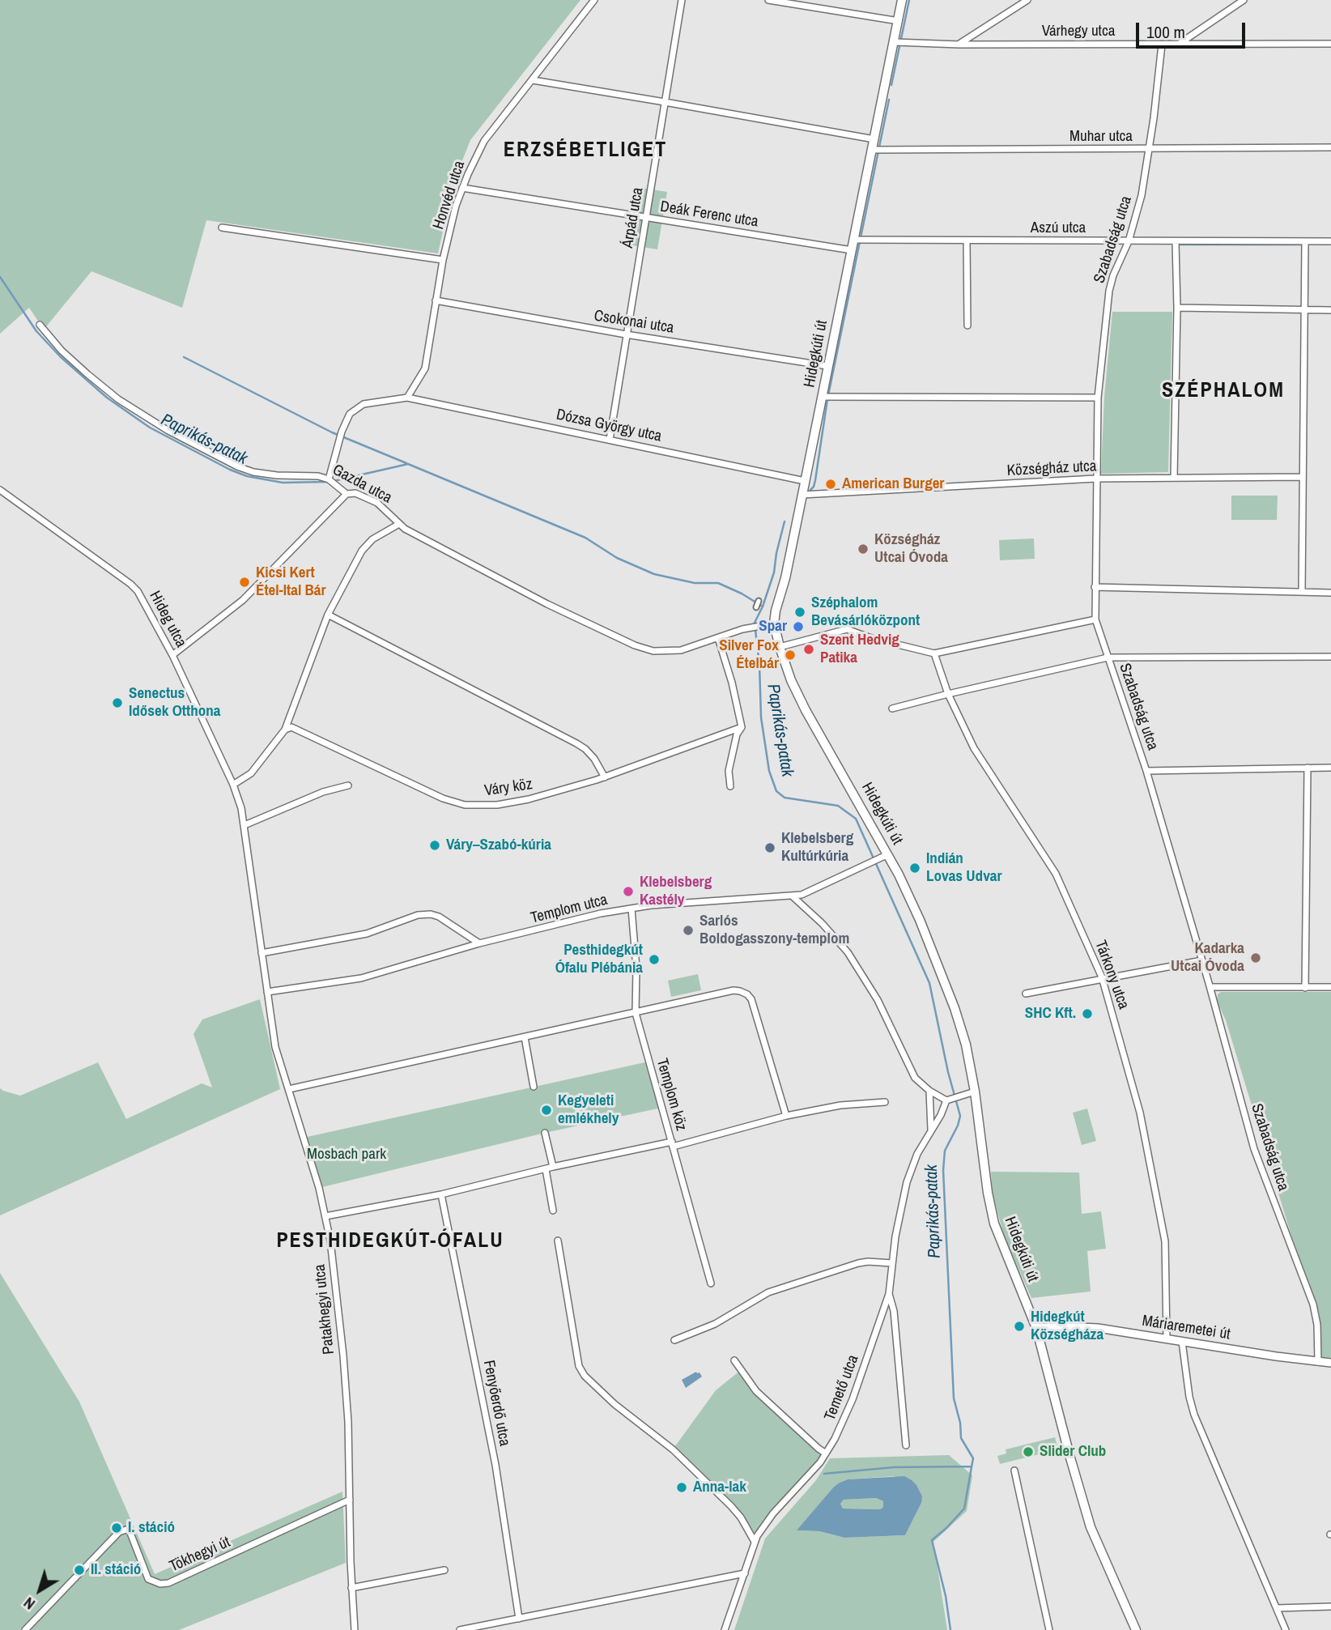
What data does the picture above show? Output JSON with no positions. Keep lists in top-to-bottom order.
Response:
{
  "streets": {
    "main road": ["Hidegkúti út"],
    "street": [
      "Várhegy utca",
      "Muhar utca",
      "Honvéd utca",
      "Deák Ferenc utca",
      "Árpád utca",
      "Aszú utca",
      "Szabadság utca",
      "Csokonai utca",
      "Dózsa György utca",
      "Községház utca",
      "Gazda utca",
      "Hideg utca",
      "Váry köz",
      "Templom utca",
      "Tárkony utca",
      "Templom köz",
      "Patakhegyi utca",
      "Máriaremetei út",
      "Temető utca",
      "Fenyőerdő utca",
      "Tökhegyi út"
    ]
  },
  "crossings": [
    ["Várhegy utca", "Szabadság utca"],
    ["Várhegy utca", "Hidegkúti út"],
    ["Muhar utca", "Szabadság utca"],
    ["Muhar utca", "Hidegkúti út"],
    ["Honvéd utca", "Deák Ferenc utca"],
    ["Honvéd utca", "Csokonai utca"],
    ["Honvéd utca", "Dózsa György utca"],
    ["Deák Ferenc utca", "Árpád utca"],
    ["Deák Ferenc utca", "Hidegkúti út"],
    ["Árpád utca", "Csokonai utca"],
    ["Árpád utca", "Dózsa György utca"],
    ["Aszú utca", "Szabadság utca"],
    ["Aszú utca", "Hidegkúti út"],
    ["Szabadság utca", "Községház utca"],
    ["Szabadság utca", "Máriaremetei út"],
    ["Csokonai utca", "Hidegkúti út"],
    ["Hidegkúti út", "Dózsa György utca"],
    ["Hidegkúti út", "Községház utca"],
    ["Hidegkúti út", "Gazda utca"],
    ["Hidegkúti út", "Templom utca"],
    ["Hidegkúti út", "Máriaremetei út"],
    ["Dózsa György utca", "Gazda utca"],
    ["Hideg utca", "Patakhegyi utca"],
    ["Templom utca", "Templom köz"],
    ["Templom utca", "Patakhegyi utca"],
    ["Tárkony utca", "Máriaremetei út"],
    ["Patakhegyi utca", "Tökhegyi út"]
  ],
  "districts": ["ERZSÉBETLIGET", "SZÉPHALOM", "PESTHIDEGKÚT-ÓFALU"],
  "water": ["Paprikás-patak"],
  "parks": ["Mosbach park"],
  "places": [
    "American Burger",
    "Községház Utcai Óvoda",
    "Kicsi Kert Étel-Ital Bár",
    "Széphalom Bevásárlóközpont",
    "Spar",
    "Szent Hedvig Patika",
    "Silver Fox Ételbár",
    "Senectus Idősek Otthona",
    "Váry–Szabó-kúria",
    "Klebelsberg Kultúrkúria",
    "Indián Lovas Udvar",
    "Klebelsberg Kastély",
    "Sarlós Boldogasszony-templom",
    "Kadarka Utcai Óvoda",
    "Pesthidegkút Ófalu Plébánia",
    "SHC Kft.",
    "Kegyeleti emlékhely",
    "Hidegkút Községháza",
    "Slider Club",
    "Anna-lak",
    "I. stáció",
    "II. stáció"
  ],
  "scale_bar": "100 m",
  "north": "bottom left"
}
